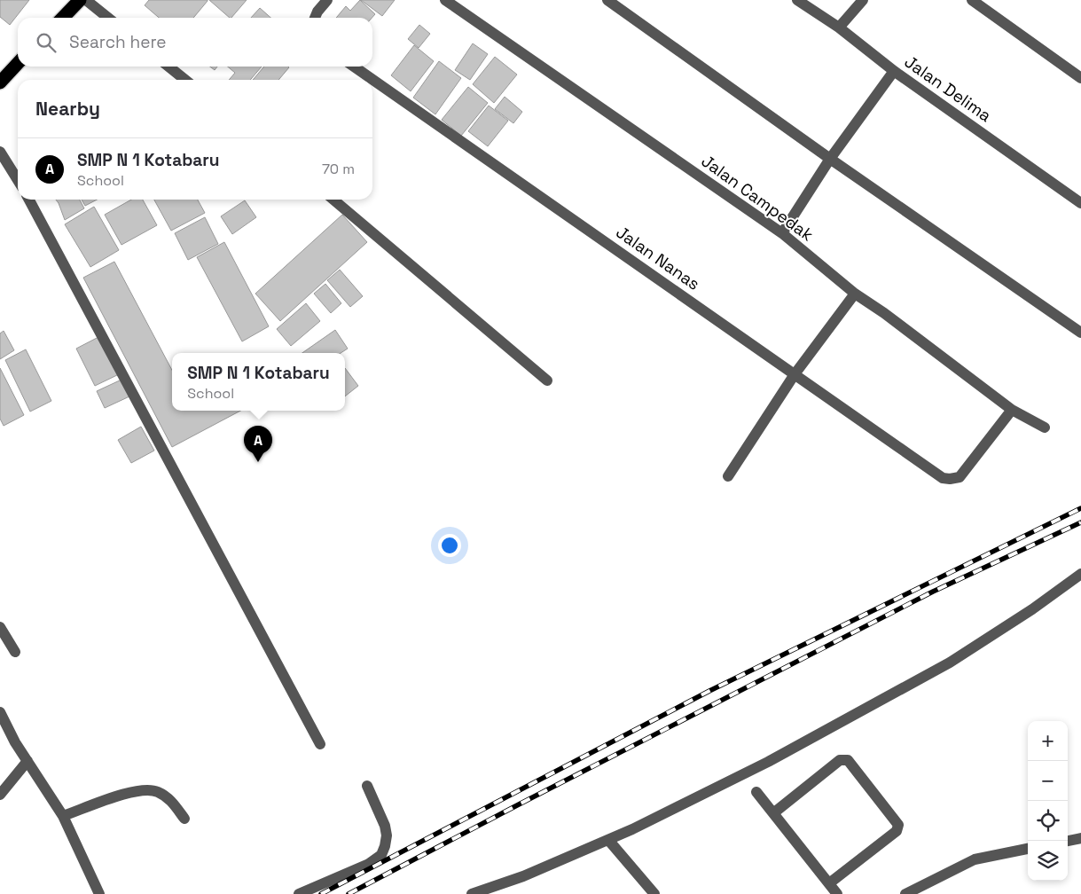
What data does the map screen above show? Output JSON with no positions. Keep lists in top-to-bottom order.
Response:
{
  "streets": {
    "street": ["Jalan Delima", "Jalan Campedak", "Jalan Nanas"]
  },
  "crossings": [
    ["Jalan Campedak", "Jalan Nanas"]
  ],
  "page": {
    "search": "Search here",
    "heading": "Nearby",
    "list": [
      {
        "mark": "A",
        "name": "SMP N 1 Kotabaru",
        "note": "School",
        "value": "70 m"
      }
    ],
    "popup": ["SMP N 1 Kotabaru", "School"],
    "pins": "A",
    "map_buttons": ["+", "−"]
  }
}
